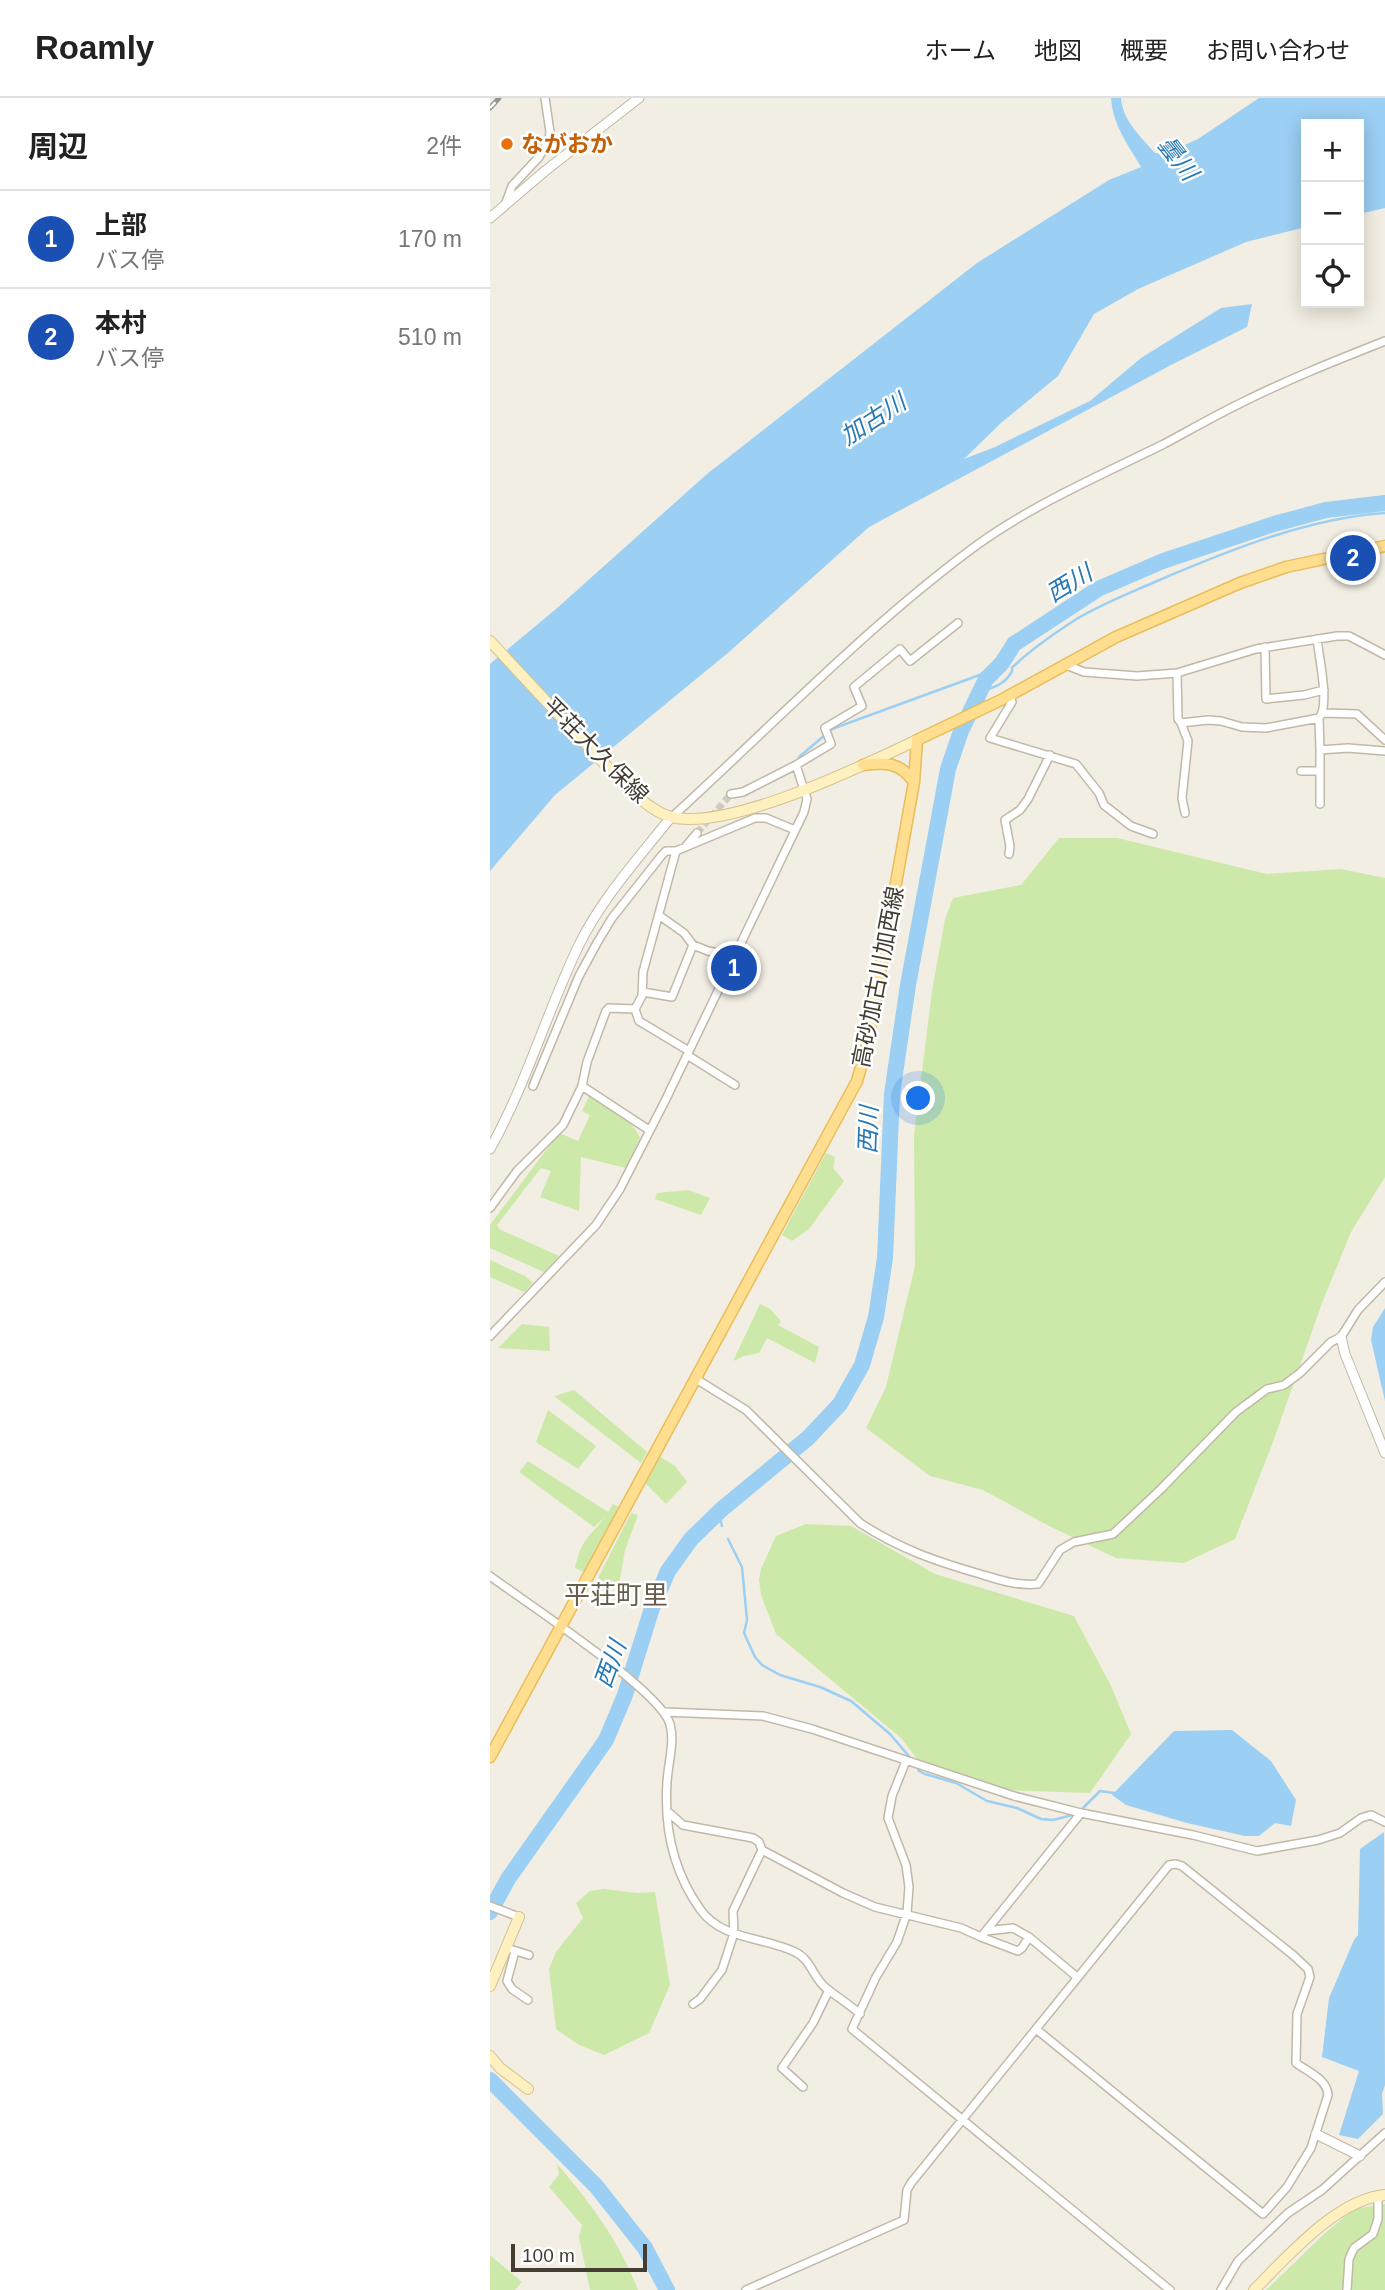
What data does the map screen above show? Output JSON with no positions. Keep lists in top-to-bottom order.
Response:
{
  "streets": {
    "main road": ["平荘大久保線", "高砂加古川加西線"]
  },
  "crossings": [
    ["平荘大久保線", "高砂加古川加西線"]
  ],
  "districts": ["平荘町里"],
  "water": ["曇川", "加古川", "西川"],
  "places": ["ながおか"],
  "scale_bar": "100 m",
  "page": {
    "header": "Roamly",
    "nav": [
      "ホーム",
      "地図",
      "概要",
      "お問い合わせ"
    ],
    "heading": ["周辺", "2件"],
    "map_buttons": ["+", "−"],
    "list": [
      {
        "mark": "1",
        "name": "上部",
        "note": "バス停",
        "value": "170 m"
      },
      {
        "mark": "2",
        "name": "本村",
        "note": "バス停",
        "value": "510 m"
      }
    ],
    "pins": ["2", "1"],
    "scale": "100 m"
  }
}
